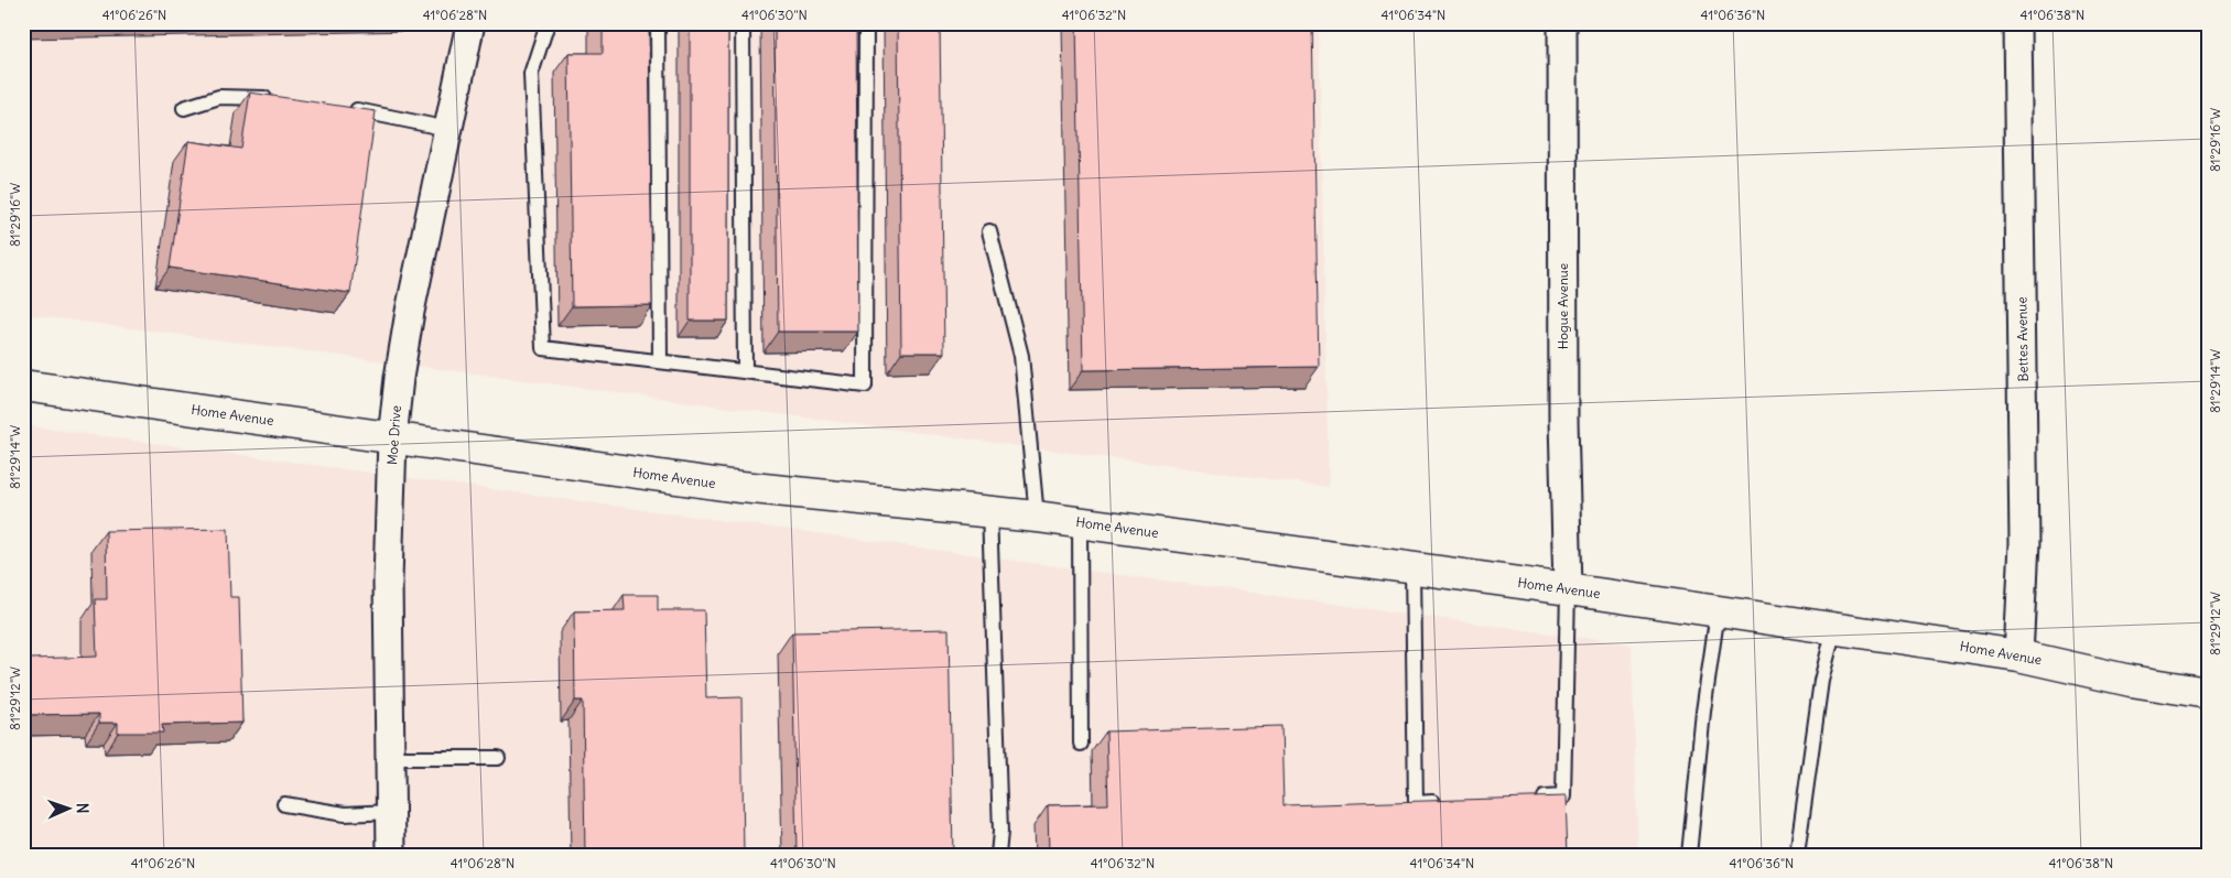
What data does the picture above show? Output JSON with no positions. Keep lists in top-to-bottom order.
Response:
{
  "streets": {
    "street": [
      "Hogue Avenue",
      "Bettes Avenue",
      "Home Avenue",
      "Moe Drive"
    ]
  },
  "crossings": [
    ["Hogue Avenue", "Home Avenue"],
    ["Bettes Avenue", "Home Avenue"],
    ["Home Avenue", "Moe Drive"]
  ],
  "north": "right",
  "coordinates": [
    "41°06'26\"N",
    "41°06'28\"N",
    "41°06'30\"N",
    "41°06'32\"N",
    "41°06'34\"N",
    "41°06'36\"N",
    "41°06'38\"N",
    "81°29'16\"W",
    "81°29'14\"W",
    "81°29'12\"W"
  ]
}
